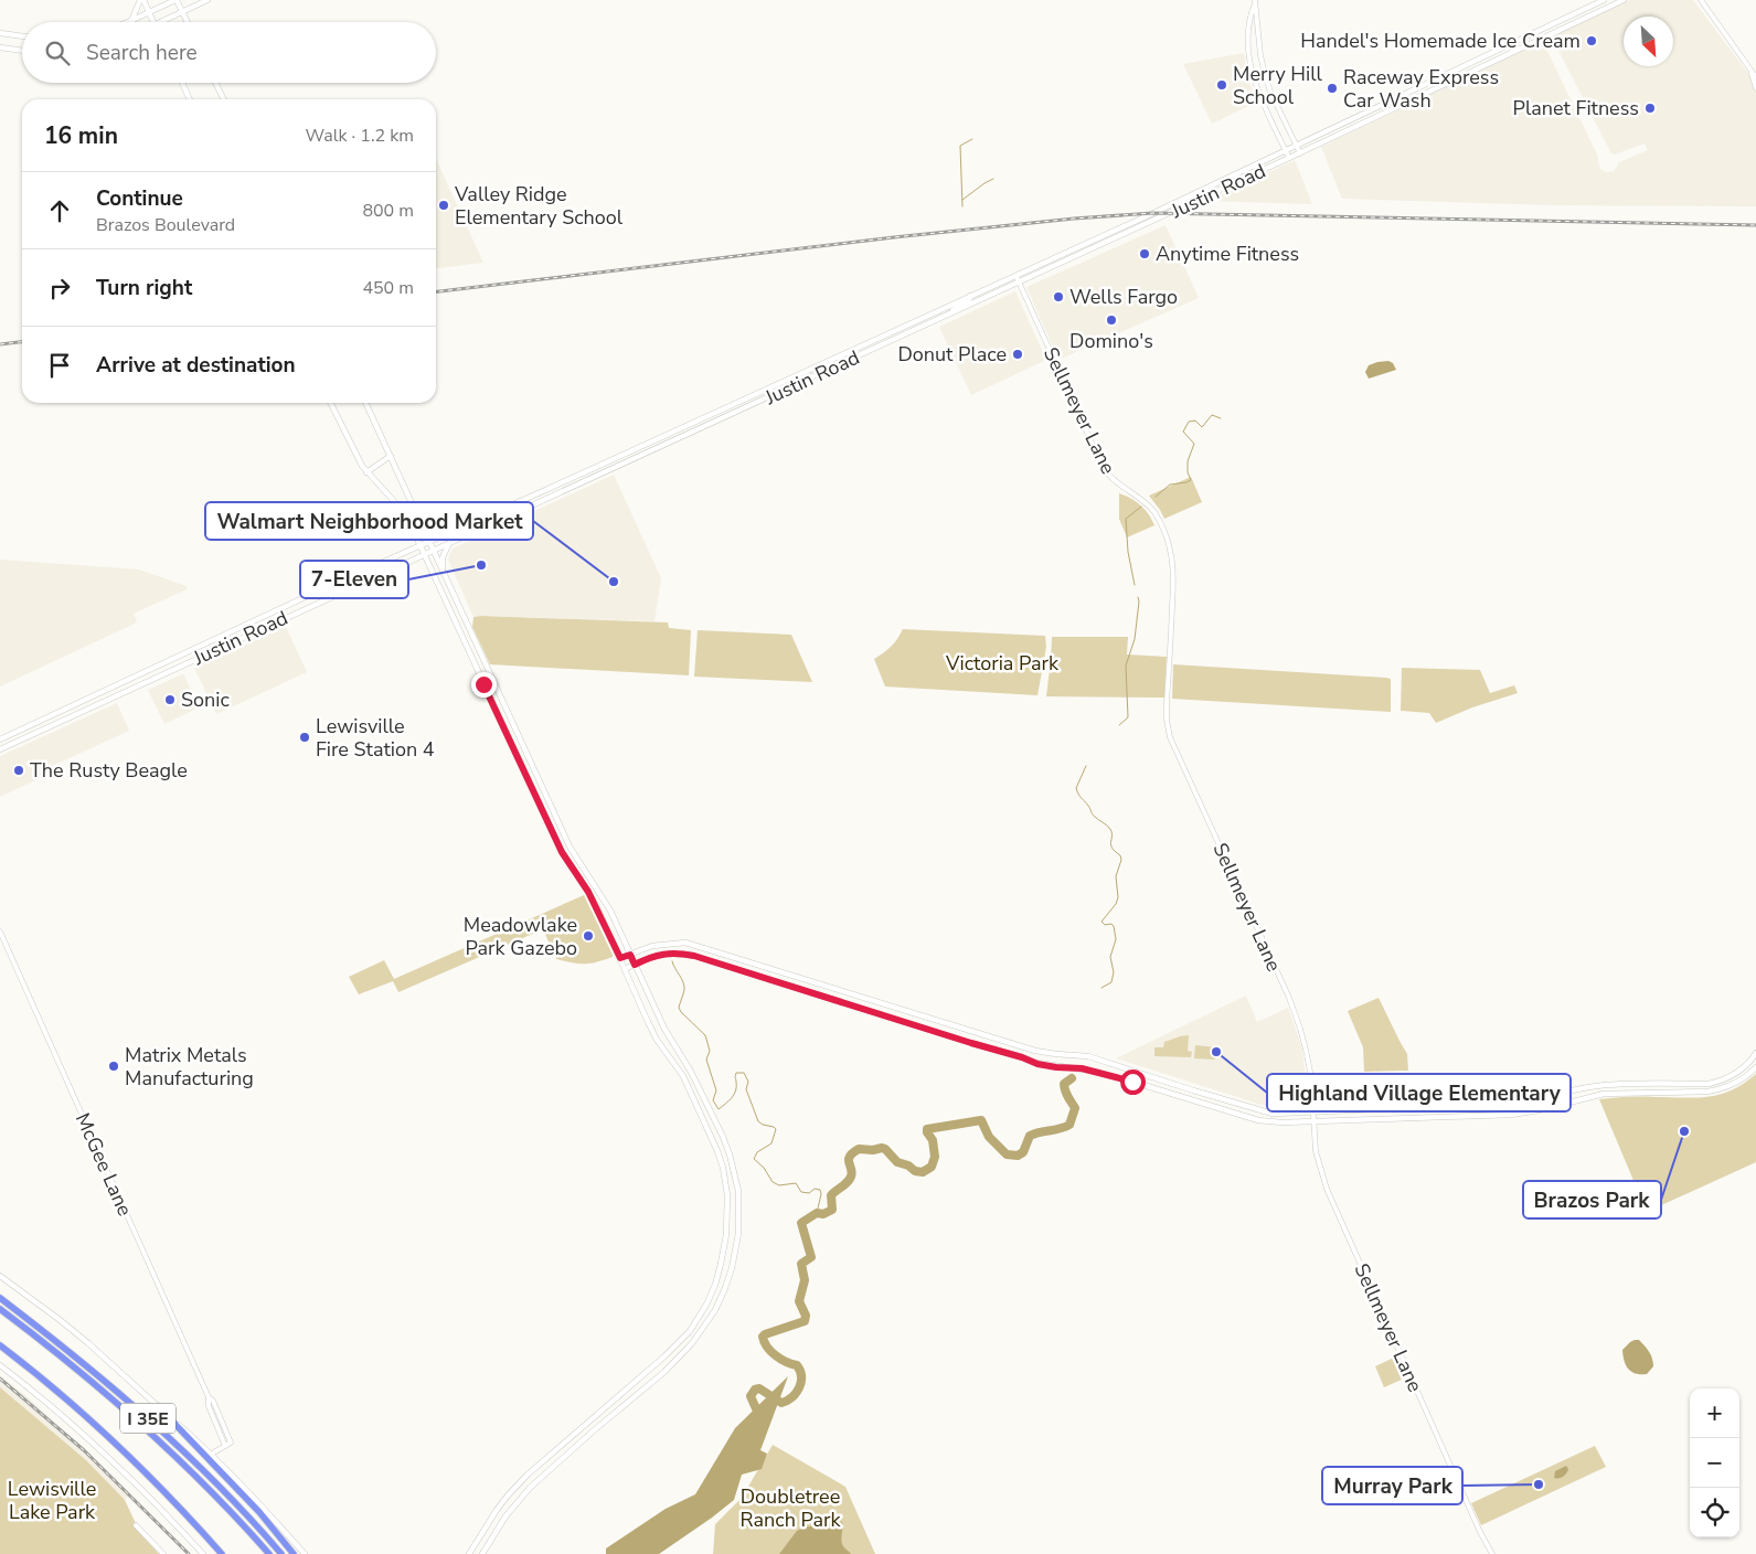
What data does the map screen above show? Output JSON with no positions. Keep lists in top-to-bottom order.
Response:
{
  "streets": {
    "highway": ["I 35E"],
    "main road": ["Justin Road"],
    "street": ["Sellmeyer Lane", "McGee Lane"]
  },
  "crossings": [
    ["Justin Road", "Sellmeyer Lane"]
  ],
  "parks": ["Victoria Park", "Lewisville Lake Park", "Doubletree Ranch Park"],
  "places": [
    "Handel's Homemade Ice Cream",
    "Merry Hill School",
    "Raceway Express Car Wash",
    "Planet Fitness",
    "Valley Ridge Elementary School",
    "Anytime Fitness",
    "Wells Fargo",
    "Domino's",
    "Donut Place",
    "7-Eleven",
    "Walmart Neighborhood Market",
    "Sonic",
    "Lewisville Fire Station 4",
    "The Rusty Beagle",
    "Meadowlake Park Gazebo",
    "Highland Village Elementary",
    "Matrix Metals Manufacturing",
    "Brazos Park",
    "Murray Park"
  ],
  "north": "bottom right",
  "page": {
    "search": "Search here",
    "heading": ["16 min", "Walk · 1.2 km"],
    "list": [
      ["Continue", "Brazos Boulevard", "800 m"],
      ["Turn right", "450 m"],
      "Arrive at destination"
    ],
    "map_buttons": ["+", "−"]
  }
}
